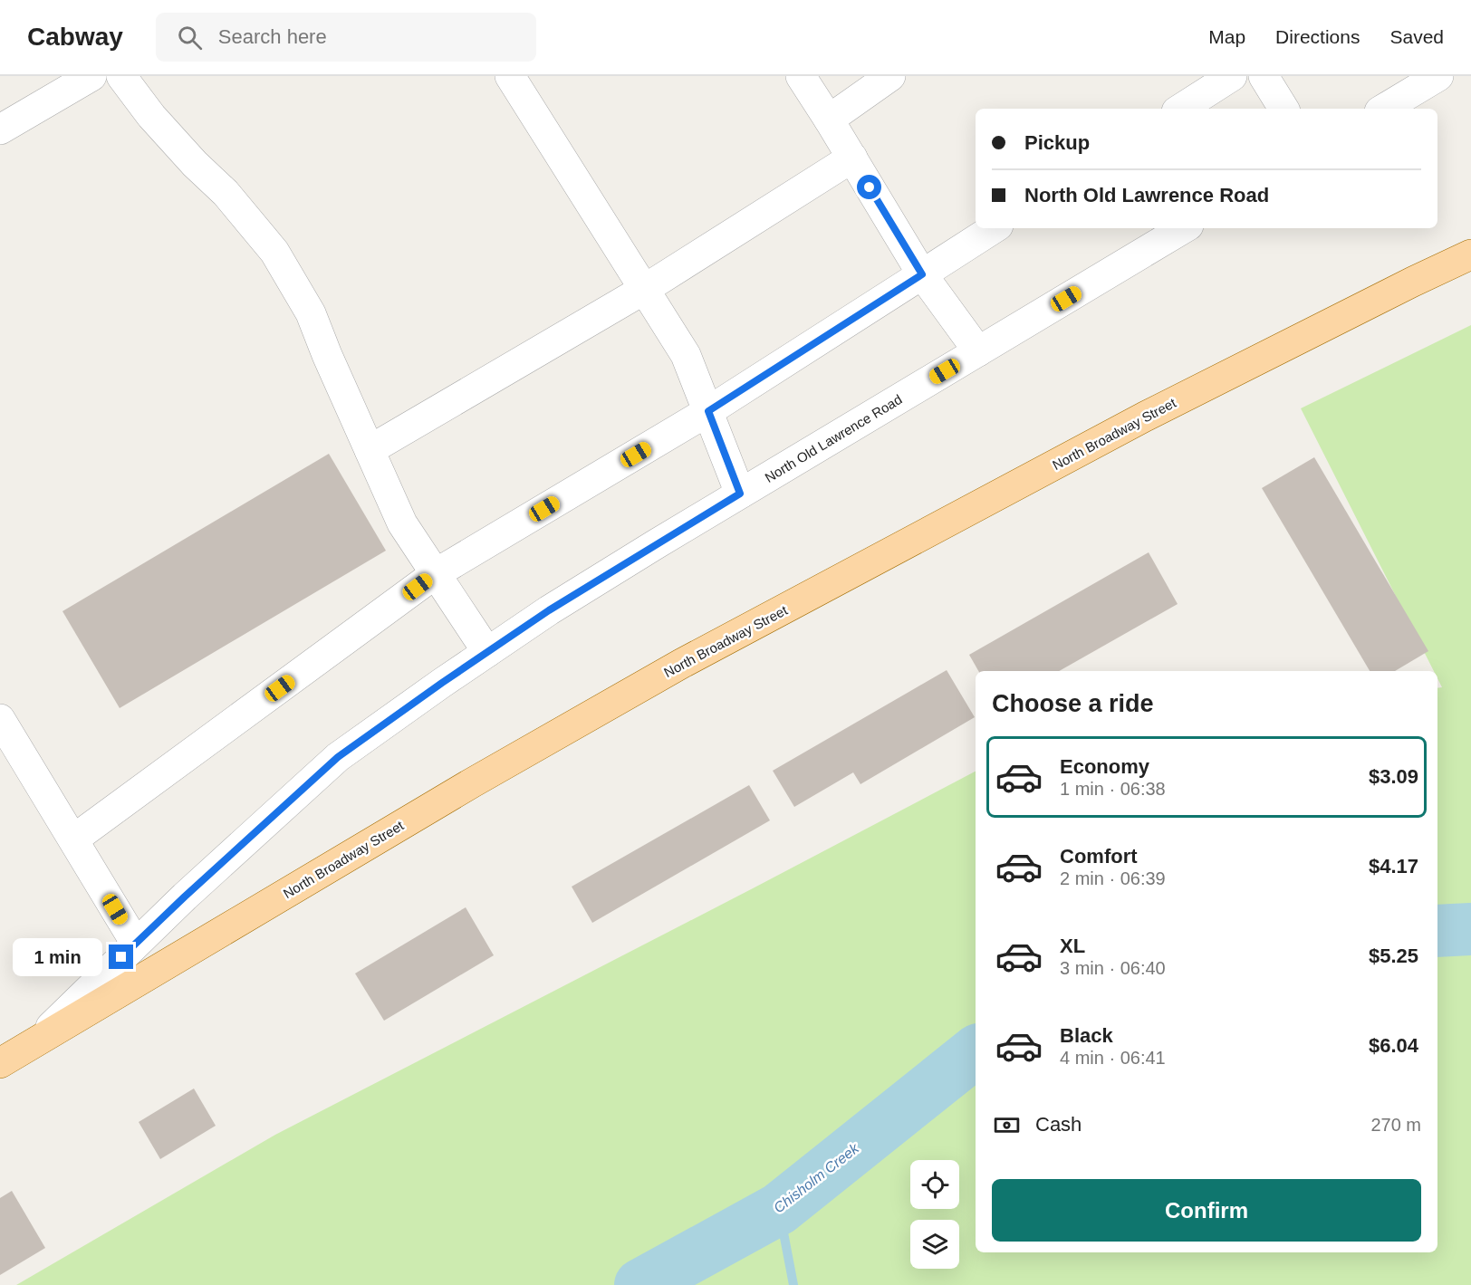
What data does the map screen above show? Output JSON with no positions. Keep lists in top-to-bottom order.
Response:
{
  "streets": {
    "main road": ["North Broadway Street"],
    "street": ["North Old Lawrence Road"]
  },
  "crossings": [
    ["North Broadway Street", "North Old Lawrence Road"]
  ],
  "water": ["Chisholm Creek"],
  "page": {
    "header": "Cabway",
    "search": "Search here",
    "nav": ["Map", "Directions", "Saved"],
    "banner": ["Pickup", "North Old Lawrence Road"],
    "heading": "Choose a ride",
    "list": [
      {
        "name": "Economy",
        "note": "1 min · 06:38",
        "value": "$3.09"
      },
      {
        "name": "Comfort",
        "note": "2 min · 06:39",
        "value": "$4.17"
      },
      {
        "name": "XL",
        "note": "3 min · 06:40",
        "value": "$5.25"
      },
      {
        "name": "Black",
        "note": "4 min · 06:41",
        "value": "$6.04"
      }
    ],
    "bubble": "1 min",
    "pay": ["Cash", "270 m"],
    "buttons": "Confirm"
  }
}
